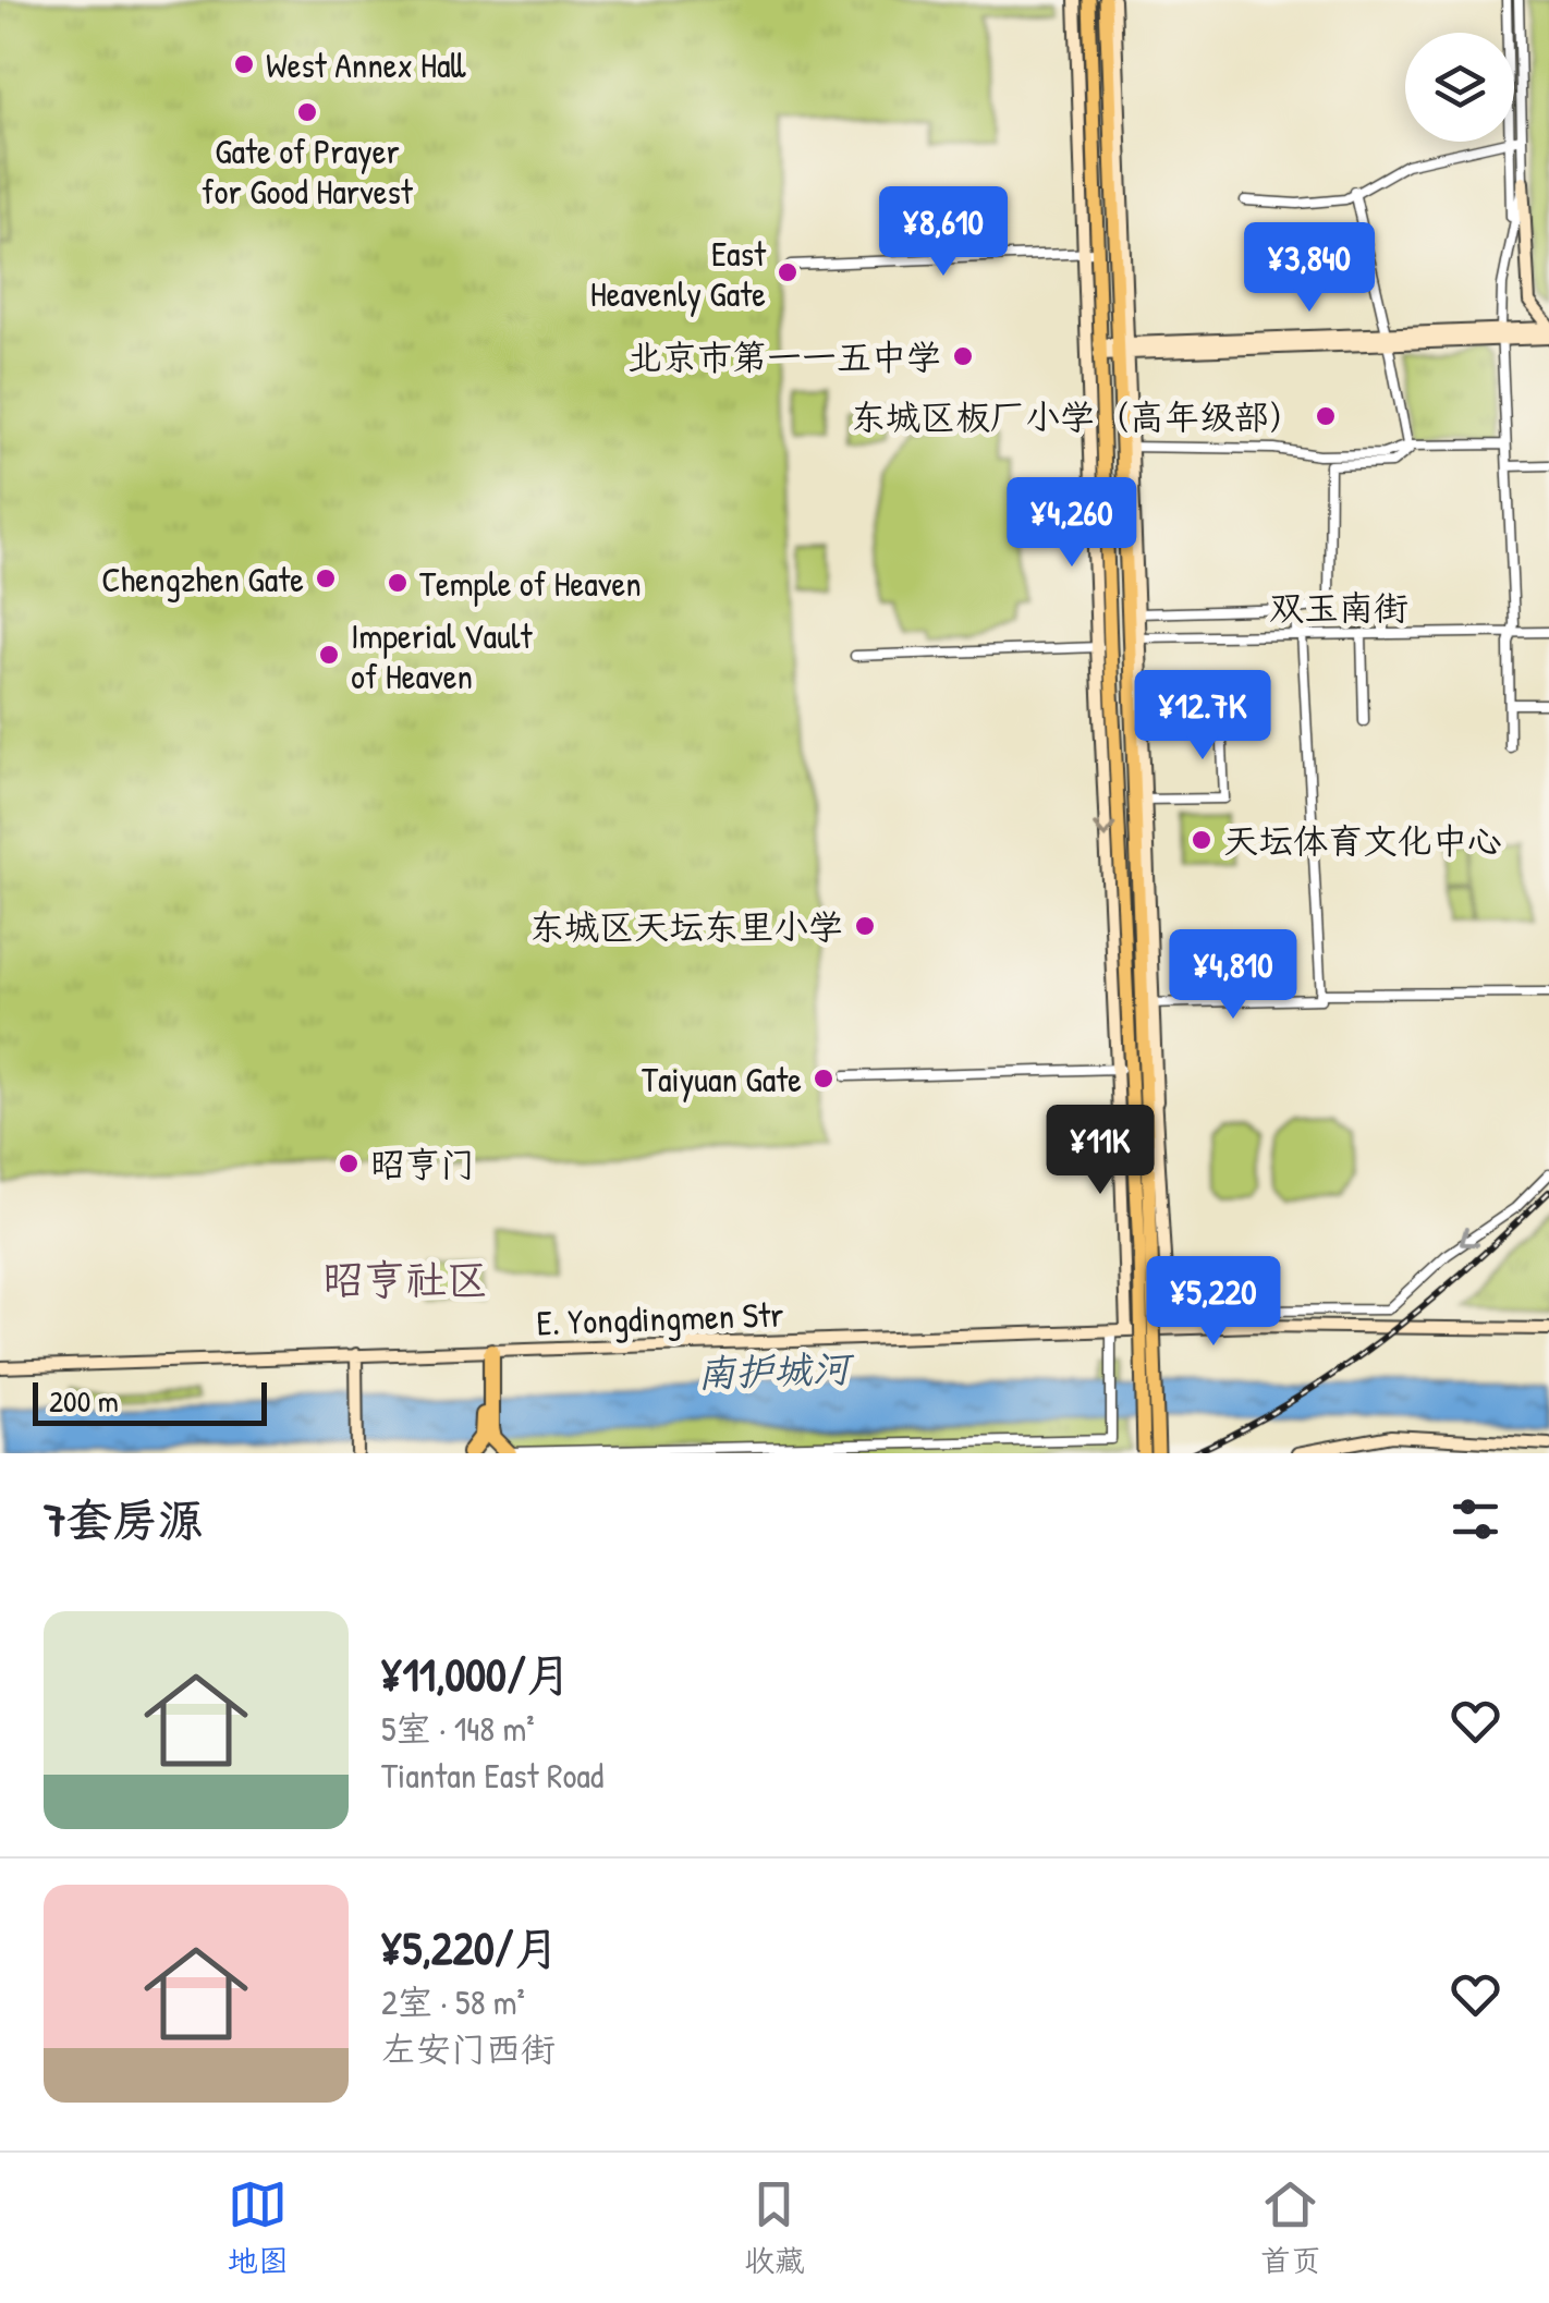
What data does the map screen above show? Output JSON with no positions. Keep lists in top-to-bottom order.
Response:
{
  "streets": {
    "street": ["双玉南街", "E. Yongdingmen Str"]
  },
  "districts": ["昭亨社区"],
  "water": ["南护城河"],
  "places": [
    "West Annex Hall",
    "Gate of Prayer for Good Harvest",
    "East Heavenly Gate",
    "北京市第一一五中学",
    "东城区板厂小学（高年级部）",
    "Chengzhen Gate",
    "Temple of Heaven",
    "Imperial Vault of Heaven",
    "天坛体育文化中心",
    "东城区天坛东里小学",
    "Taiyuan Gate",
    "昭亨门"
  ],
  "scale_bar": "200 m",
  "page": {
    "price": [
      "¥8,610",
      "¥3,840",
      "¥4,260",
      "¥12.7K",
      "¥4,810",
      "¥11K",
      "¥5,220"
    ],
    "scale": "200 m",
    "heading": "7套房源",
    "list": [
      {
        "name": "¥11,000/月",
        "note": "5室 · 148 m² · Tiantan East Road"
      },
      {
        "name": "¥5,220/月",
        "note": "2室 · 58 m² · 左安门西街"
      }
    ],
    "tabs": ["地图", "收藏", "首页"]
  }
}
